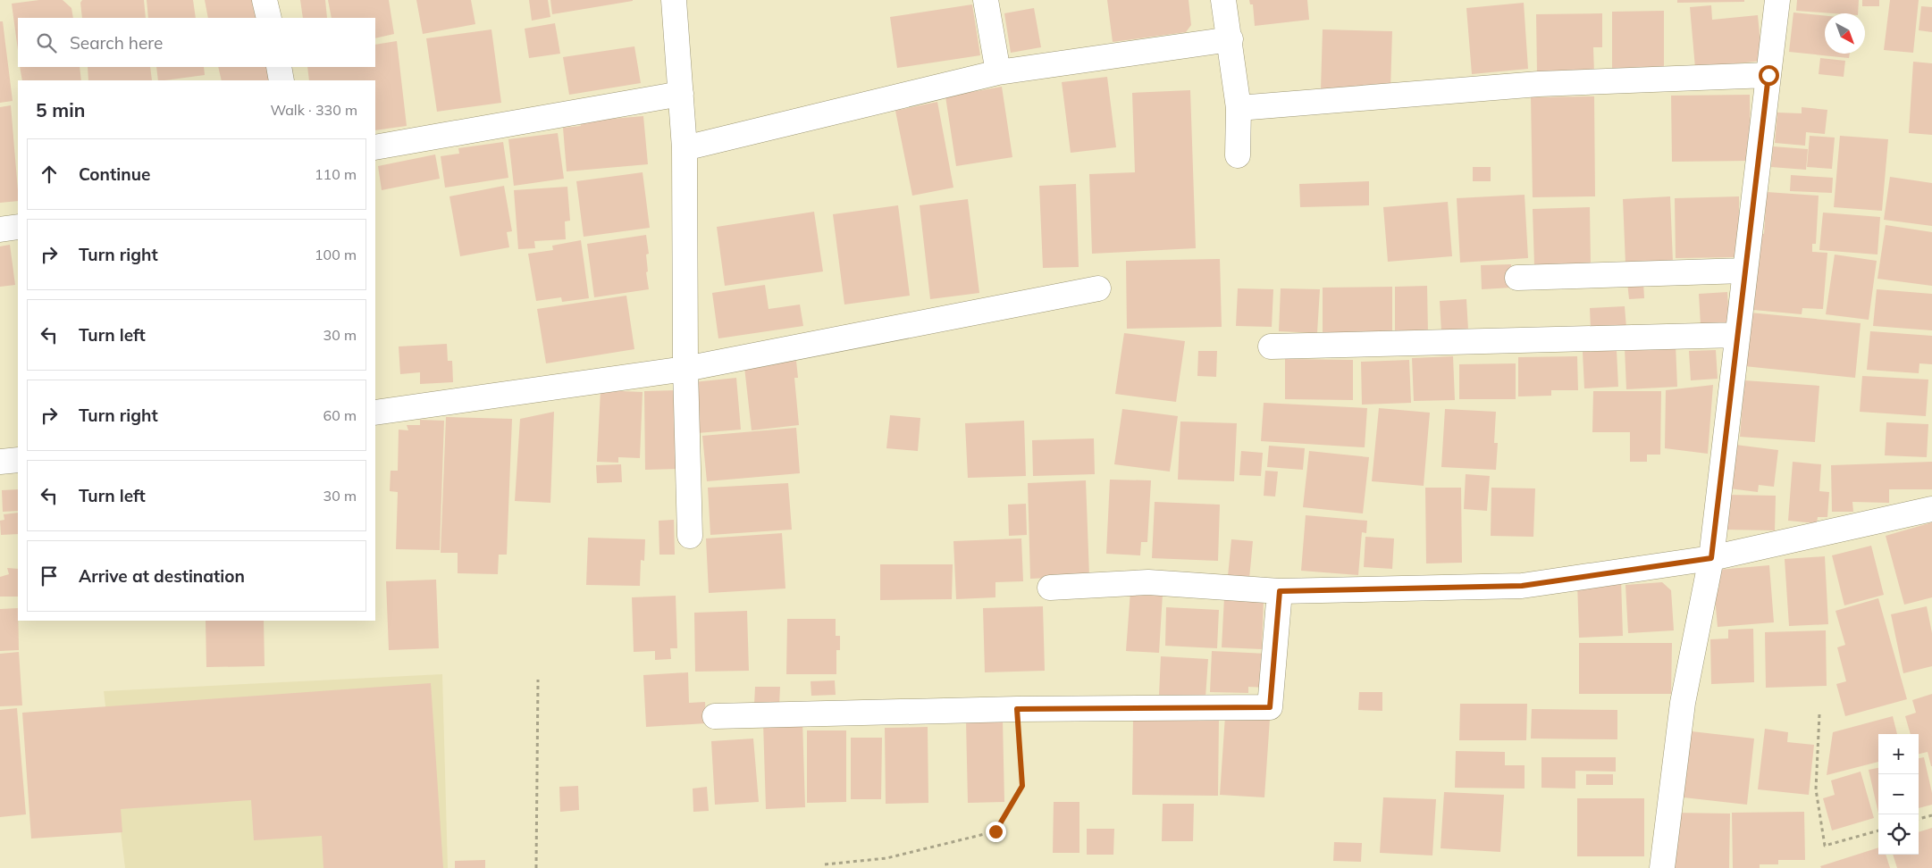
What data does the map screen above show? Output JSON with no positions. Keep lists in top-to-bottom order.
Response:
{
  "north": "bottom right",
  "page": {
    "search": "Search here",
    "heading": ["5 min", "Walk · 330 m"],
    "list": [
      ["Continue", "110 m"],
      ["Turn right", "100 m"],
      ["Turn left", "30 m"],
      ["Turn right", "60 m"],
      ["Turn left", "30 m"],
      "Arrive at destination"
    ],
    "map_buttons": ["+", "−"]
  }
}
